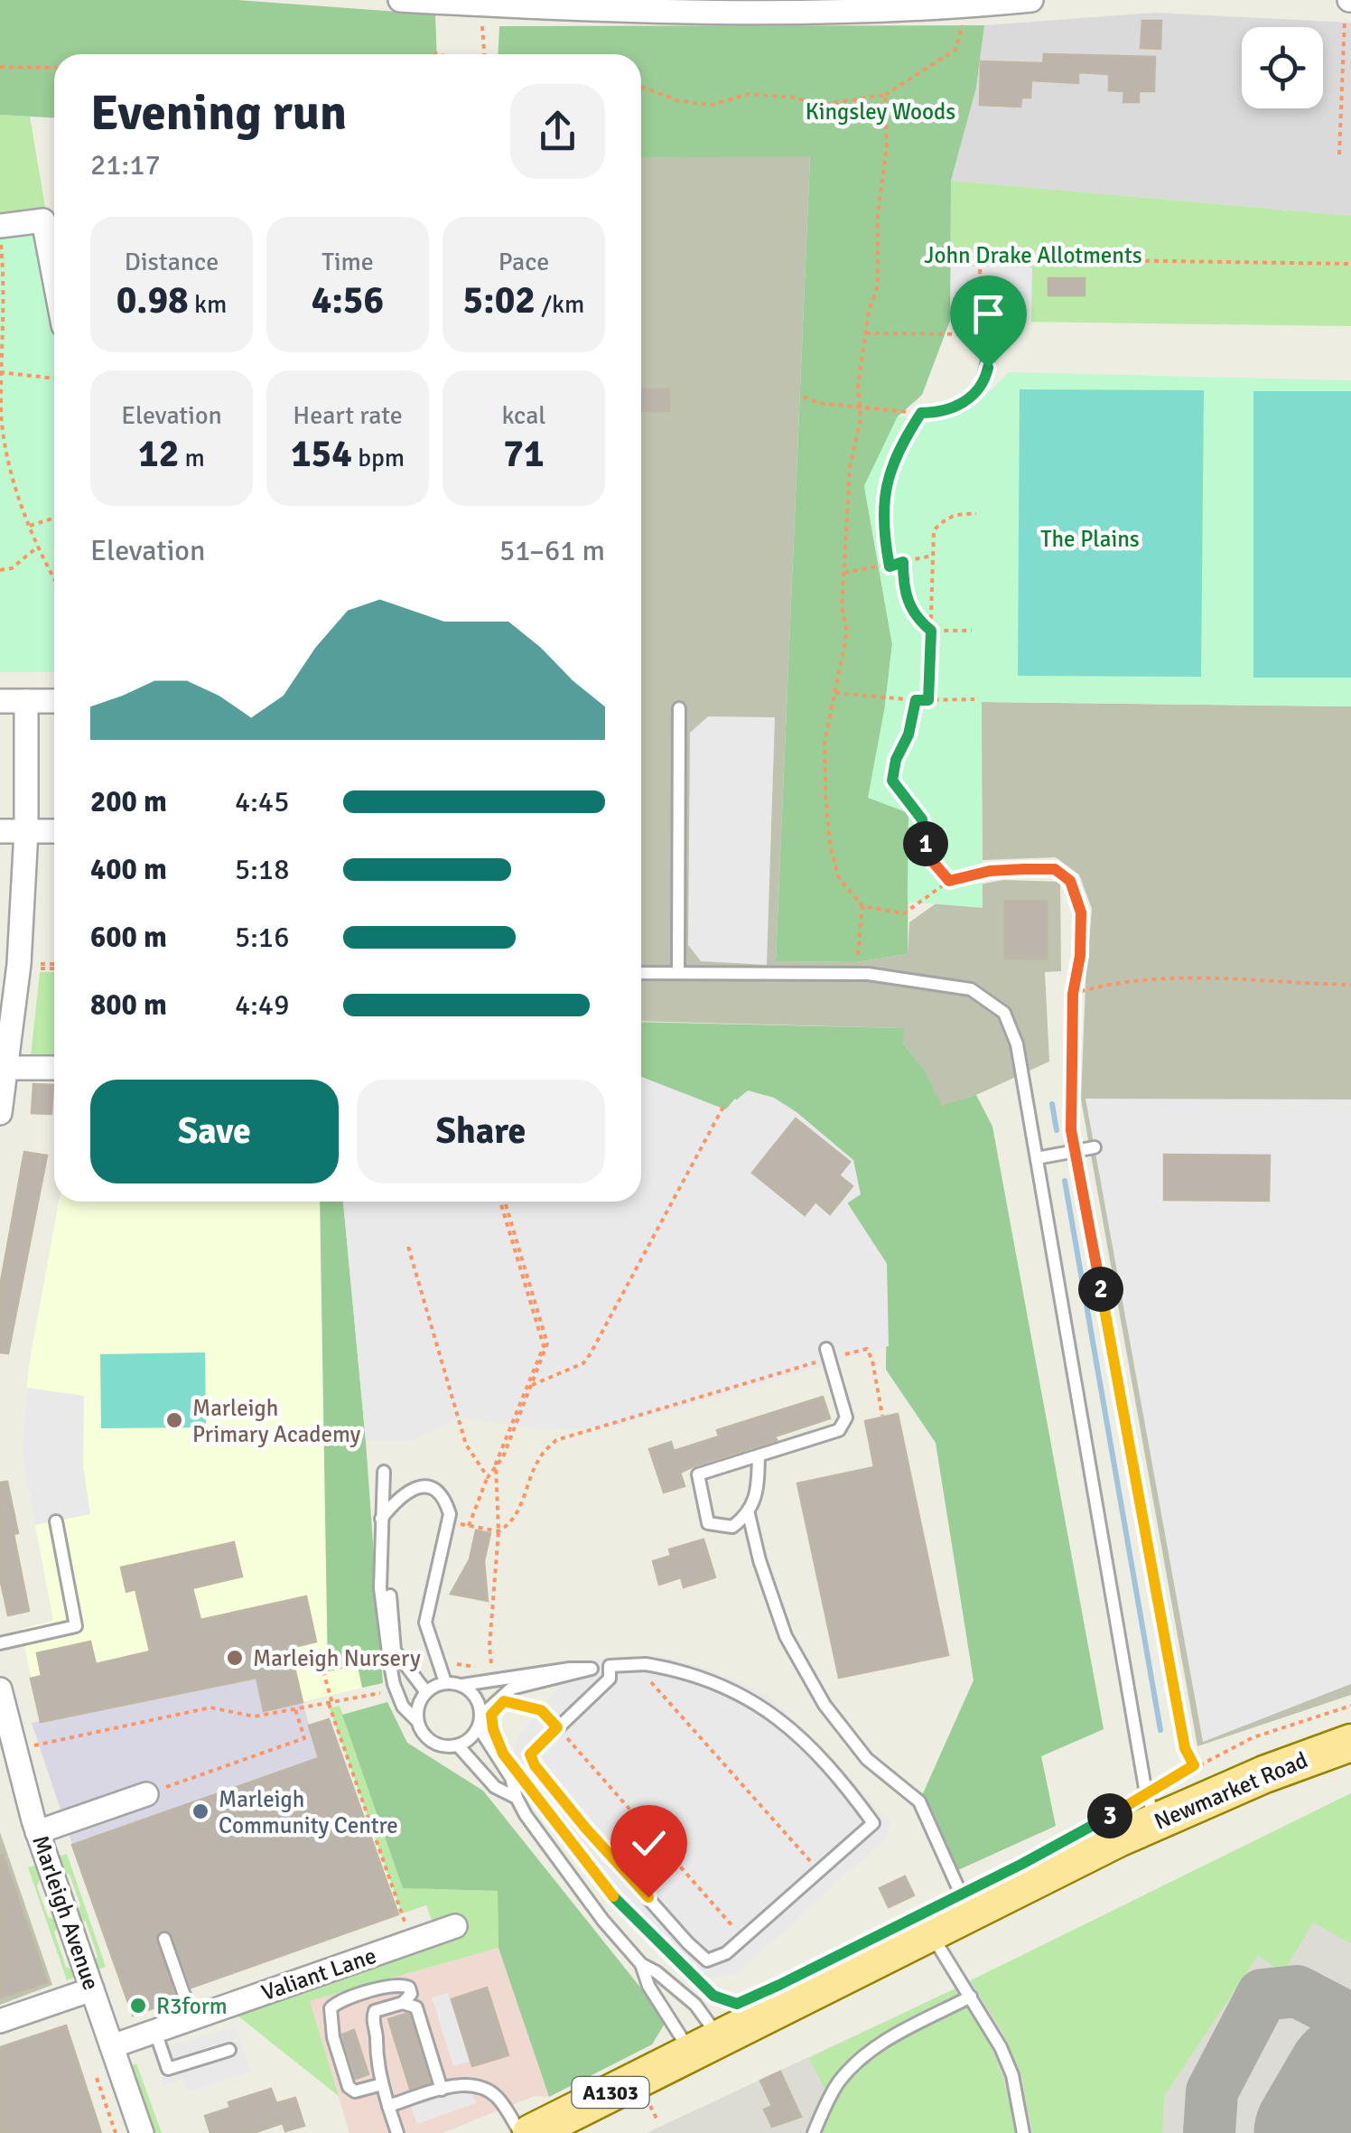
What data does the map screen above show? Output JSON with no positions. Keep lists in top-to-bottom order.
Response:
{
  "streets": {
    "main road": ["Newmarket Road", "A1303"],
    "street": ["Marleigh Avenue", "Valiant Lane"]
  },
  "crossings": [
    ["Marleigh Avenue", "Valiant Lane"]
  ],
  "parks": ["Kingsley Woods", "John Drake Allotments", "The Plains"],
  "places": [
    "Marleigh Primary Academy",
    "Marleigh Nursery",
    "Marleigh Community Centre",
    "R3form"
  ],
  "page": {
    "heading": ["Evening run", "21:17"],
    "stats": [
      ["Distance", "0.98 km"],
      ["Time", "4:56"],
      ["Pace", "5:02 /km"],
      ["Elevation", "12 m"],
      ["Heart rate", "154 bpm"],
      ["kcal", "71"]
    ],
    "chart": ["Elevation", "51–61 m"],
    "list": [
      {
        "name": "200 m",
        "note": "4:45"
      },
      {
        "name": "400 m",
        "note": "5:18"
      },
      {
        "name": "600 m",
        "note": "5:16"
      },
      {
        "name": "800 m",
        "note": "4:49"
      }
    ],
    "pins": ["1", "2", "3"],
    "buttons": ["Save", "Share"]
  }
}
